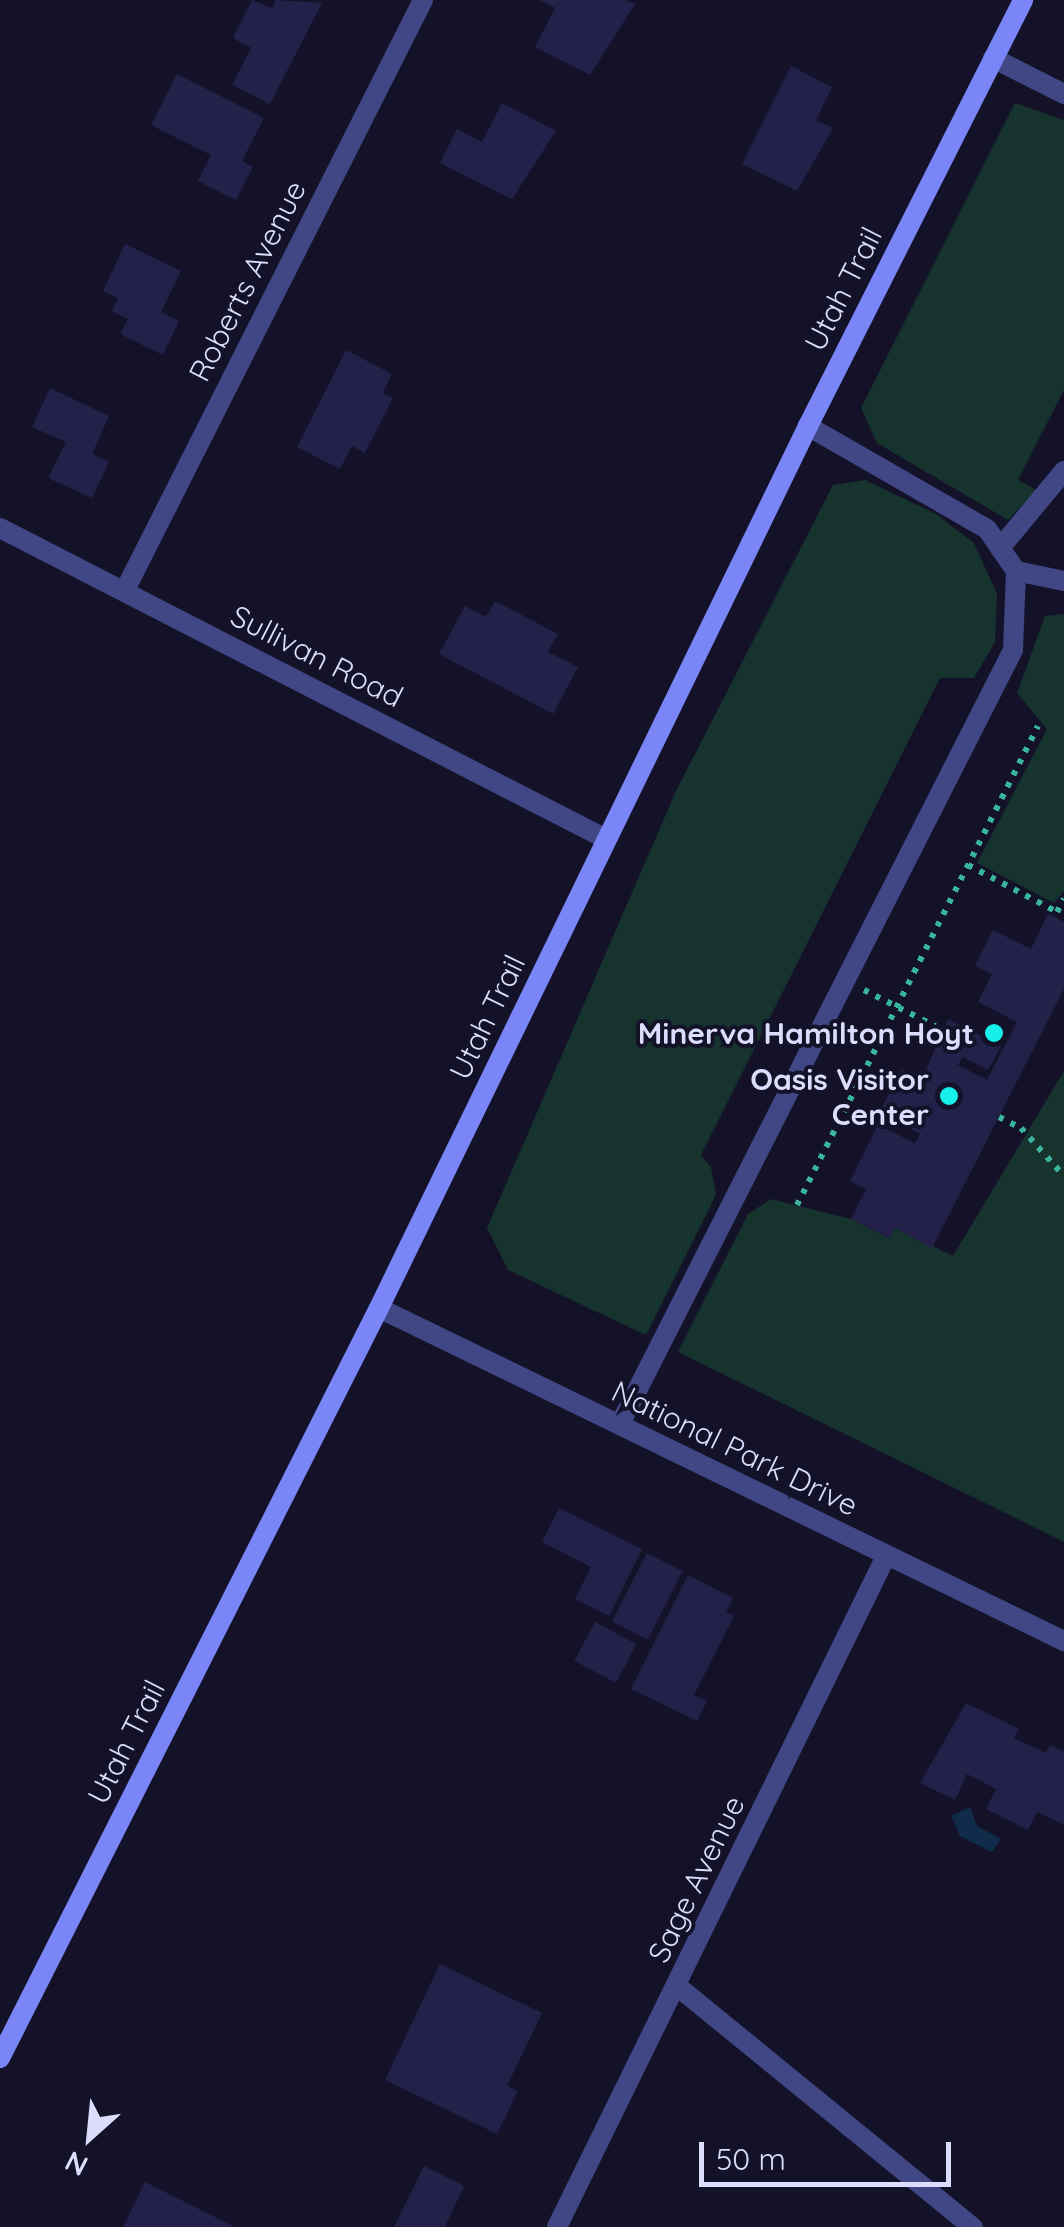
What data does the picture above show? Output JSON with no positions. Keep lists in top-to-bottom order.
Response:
{
  "streets": {
    "main road": ["Utah Trail"],
    "street": [
      "Roberts Avenue",
      "Sullivan Road",
      "National Park Drive",
      "Sage Avenue"
    ]
  },
  "crossings": [
    ["Roberts Avenue", "Sullivan Road"],
    ["Utah Trail", "Sullivan Road"],
    ["Utah Trail", "National Park Drive"],
    ["National Park Drive", "Sage Avenue"]
  ],
  "places": ["Minerva Hamilton Hoyt", "Oasis Visitor Center"],
  "scale_bar": "50 m",
  "north": "bottom left"
}
